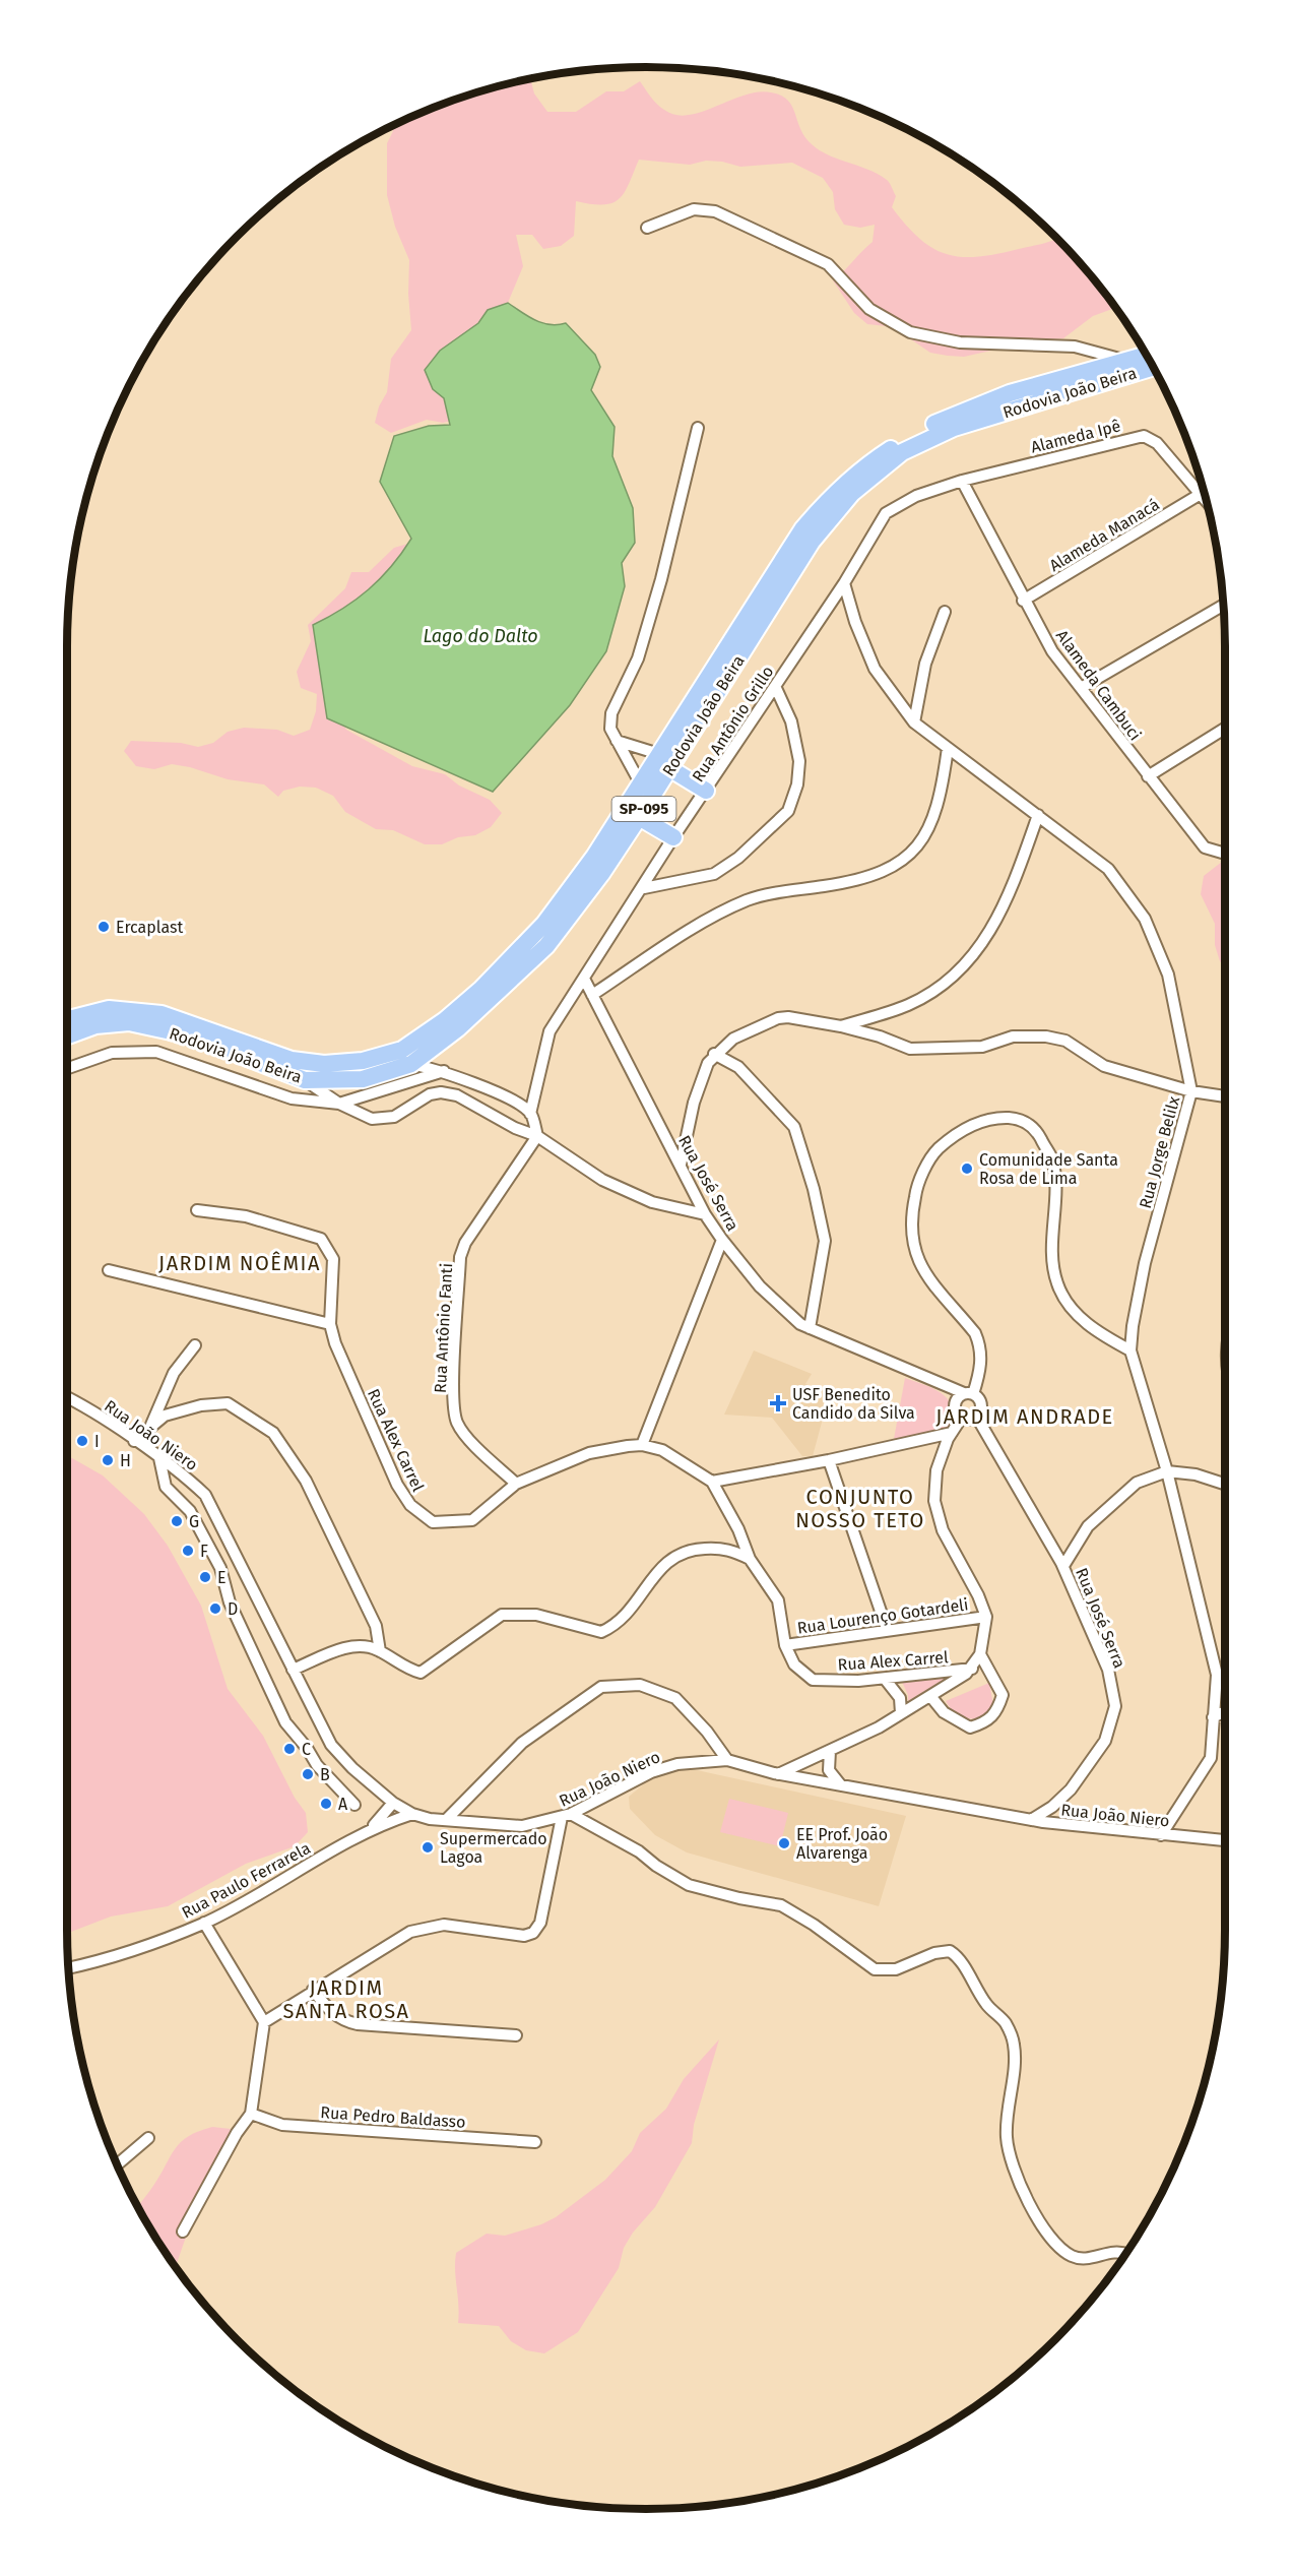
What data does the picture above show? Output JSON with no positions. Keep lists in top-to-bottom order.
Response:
{
  "streets": {
    "main road": ["Rodovia João Beira", "SP-095"],
    "street": [
      "Alameda Ipê",
      "Alameda Manacá",
      "Alameda Cambuci",
      "Rua Antônio Grillo",
      "Rua Jorge Belilx",
      "Rua José Serra",
      "Rua Antônio Fanti",
      "Rua João Niero",
      "Rua Alex Carrel",
      "Rua Lourenço Gotardeli",
      "Rua Paulo Ferrarela",
      "Rua Pedro Baldasso"
    ]
  },
  "crossings": [
    ["Alameda Ipê", "Alameda Manacá"],
    ["Alameda Ipê", "Alameda Cambuci"],
    ["Alameda Ipê", "Rua Antônio Grillo"],
    ["Alameda Manacá", "Alameda Cambuci"],
    ["Rua Antônio Grillo", "Rua Jorge Belilx"],
    ["Rua Antônio Grillo", "Rua José Serra"],
    ["Rua Jorge Belilx", "Rua João Niero"],
    ["Rua José Serra", "Rua João Niero"],
    ["Rua Antônio Fanti", "Rua Alex Carrel"],
    ["Rua João Niero", "Rua Paulo Ferrarela"],
    ["Rua Alex Carrel", "Rua Lourenço Gotardeli"]
  ],
  "districts": [
    "JARDIM NOÊMIA",
    "JARDIM ANDRADE",
    "CONJUNTO NOSSO TETO",
    "JARDIM SANTA ROSA"
  ],
  "water": ["Lago do Dalto"],
  "places": {
    "other": [
      "Ercaplast",
      "Comunidade Santa Rosa de Lima",
      "I",
      "H",
      "G",
      "F",
      "E",
      "D",
      "C",
      "B",
      "A",
      "EE Prof. João Alvarenga",
      "Supermercado Lagoa"
    ],
    "health": ["USF Benedito Candido da Silva"]
  }
}
